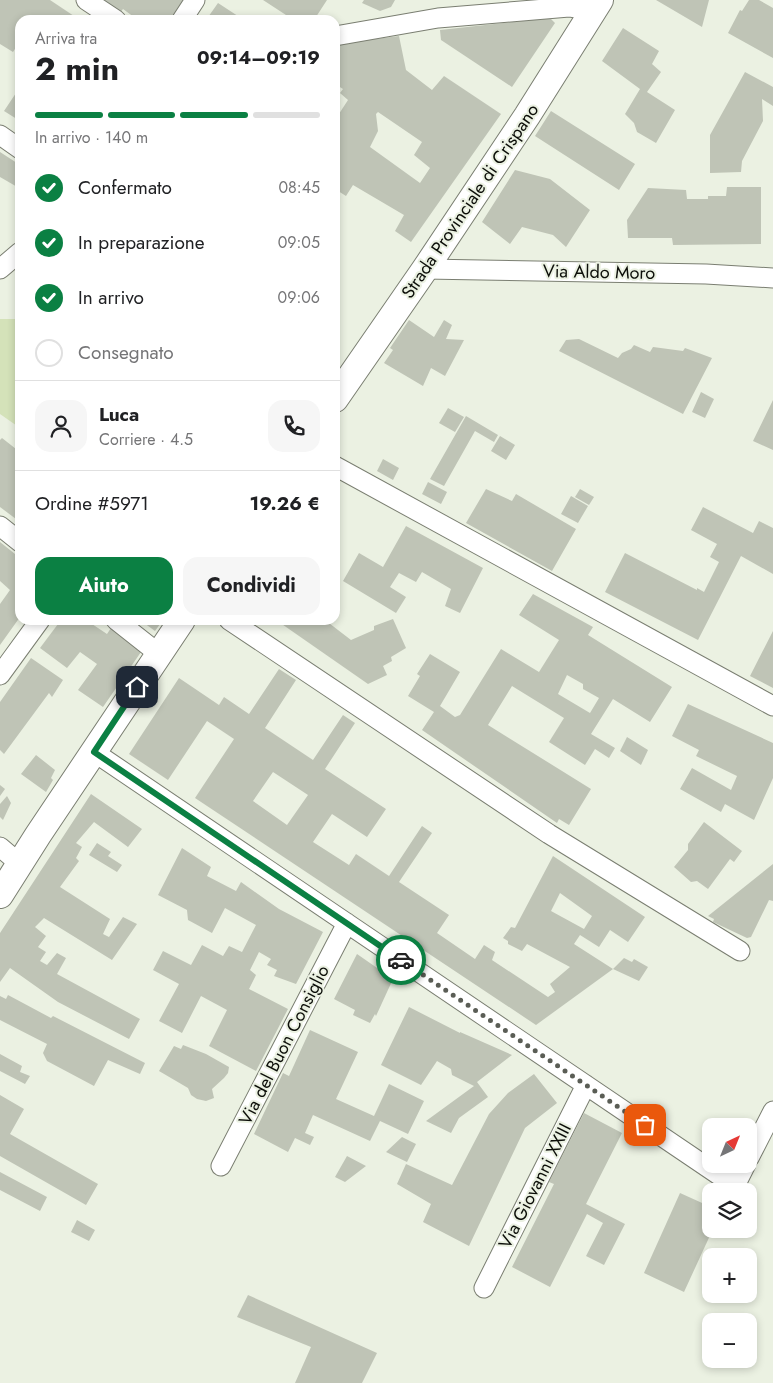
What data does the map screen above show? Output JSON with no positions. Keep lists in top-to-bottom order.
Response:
{
  "streets": {
    "street": [
      "Strada Provinciale di Crispano",
      "Via Aldo Moro",
      "Via del Buon Consiglio",
      "Via Giovanni XXIII"
    ]
  },
  "crossings": [
    ["Strada Provinciale di Crispano", "Via Aldo Moro"]
  ],
  "north": "top right",
  "page": {
    "heading": ["2 min", "Arriva tra", "09:14–09:19"],
    "panel": [
      "Luca",
      "Corriere · 4.5",
      "Ordine #5971",
      "19.26 €"
    ],
    "bar": "In arrivo · 140 m",
    "list": [
      ["Confermato", "08:45"],
      ["In preparazione", "09:05"],
      ["In arrivo", "09:06"],
      "Consegnato"
    ],
    "buttons": ["Aiuto", "Condividi"],
    "map_buttons": ["+", "−"]
  }
}
